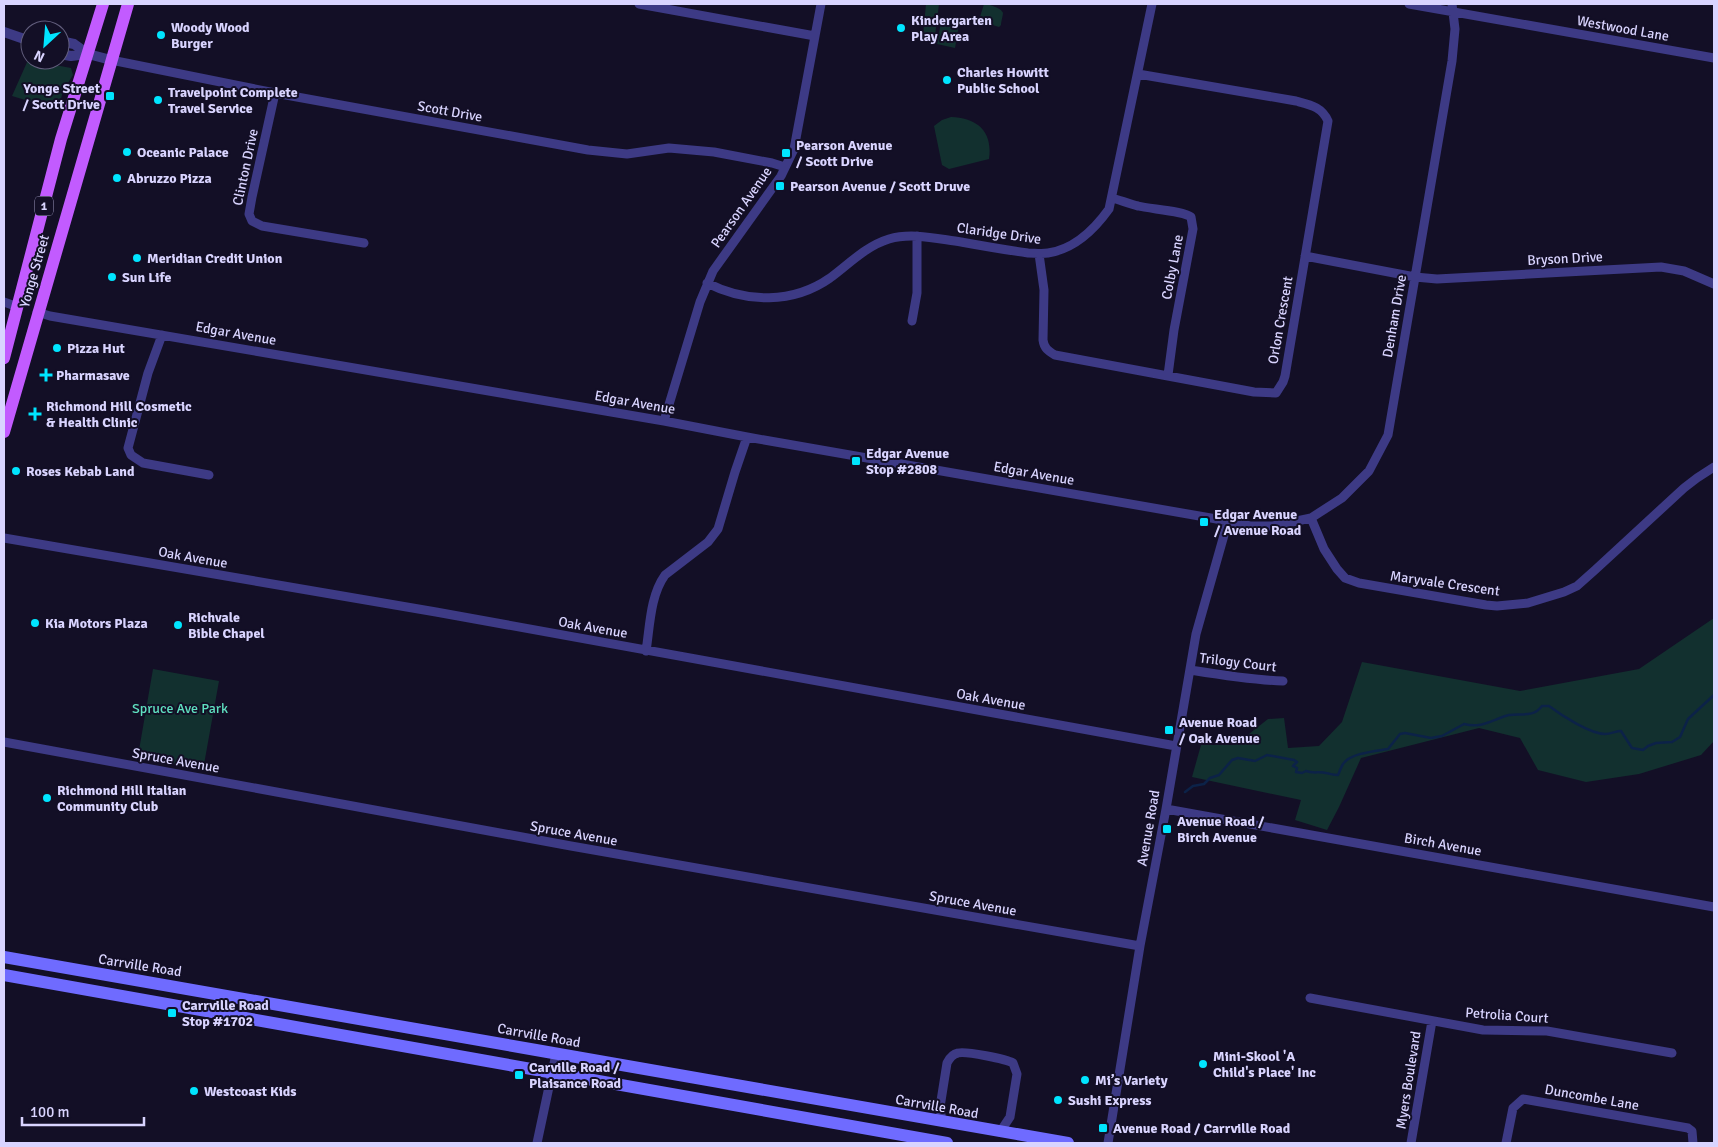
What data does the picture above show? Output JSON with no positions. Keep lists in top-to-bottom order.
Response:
{
  "streets": {
    "main road": ["1", "Yonge Street", "Carrville Road"],
    "street": [
      "Westwood Lane",
      "Scott Drive",
      "Clinton Drive",
      "Pearson Avenue",
      "Claridge Drive",
      "Bryson Drive",
      "Colby Lane",
      "Denham Drive",
      "Orlon Crescent",
      "Edgar Avenue",
      "Oak Avenue",
      "Maryvale Crescent",
      "Trilogy Court",
      "Spruce Avenue",
      "Avenue Road",
      "Birch Avenue",
      "Petrolia Court",
      "Myers Boulevard",
      "Duncombe Lane"
    ]
  },
  "crossings": [
    ["Westwood Lane", "Denham Drive"],
    ["Scott Drive", "Clinton Drive"],
    ["Scott Drive", "Pearson Avenue"],
    ["Scott Drive", "Yonge Street"],
    ["Pearson Avenue", "Claridge Drive"],
    ["Pearson Avenue", "Edgar Avenue"],
    ["Claridge Drive", "Colby Lane"],
    ["Claridge Drive", "Orlon Crescent"],
    ["Bryson Drive", "Denham Drive"],
    ["Bryson Drive", "Orlon Crescent"],
    ["Colby Lane", "Orlon Crescent"],
    ["Yonge Street", "Edgar Avenue"],
    ["Denham Drive", "Edgar Avenue"],
    ["Denham Drive", "Maryvale Crescent"],
    ["Denham Drive", "Avenue Road"],
    ["Edgar Avenue", "Avenue Road"],
    ["Oak Avenue", "Avenue Road"],
    ["Trilogy Court", "Avenue Road"],
    ["Spruce Avenue", "Avenue Road"],
    ["Avenue Road", "Birch Avenue"],
    ["Petrolia Court", "Myers Boulevard"]
  ],
  "parks": ["Spruce Ave Park"],
  "places": {
    "other": [
      "Kindergarten Play Area",
      "Woody Wood Burger",
      "Charles Howitt Public School",
      "Travelpoint Complete Travel Service",
      "Oceanic Palace",
      "Abruzzo Pizza",
      "Meridian Credit Union",
      "Sun Life",
      "Pizza Hut",
      "Roses Kebab Land",
      "Kia Motors Plaza",
      "Richvale Bible Chapel",
      "Richmond Hill Italian Community Club",
      "Mini-Skool 'A Child's Place' Inc",
      "Mi’s Variety",
      "Westcoast Kids",
      "Sushi Express"
    ],
    "transit": [
      "Yonge Street / Scott Drive",
      "Pearson Avenue / Scott Drive",
      "Pearson Avenue / Scott Druve",
      "Edgar Avenue Stop #2808",
      "Edgar Avenue / Avenue Road",
      "Avenue Road / Oak Avenue",
      "Avenue Road / Birch Avenue",
      "Carrville Road Stop #1702",
      "Carville Road / Plaisance Road",
      "Avenue Road / Carrville Road"
    ],
    "health": ["Pharmasave", "Richmond Hill Cosmetic & Health Clinic"]
  },
  "scale_bar": "100 m",
  "north": "bottom left"
}
